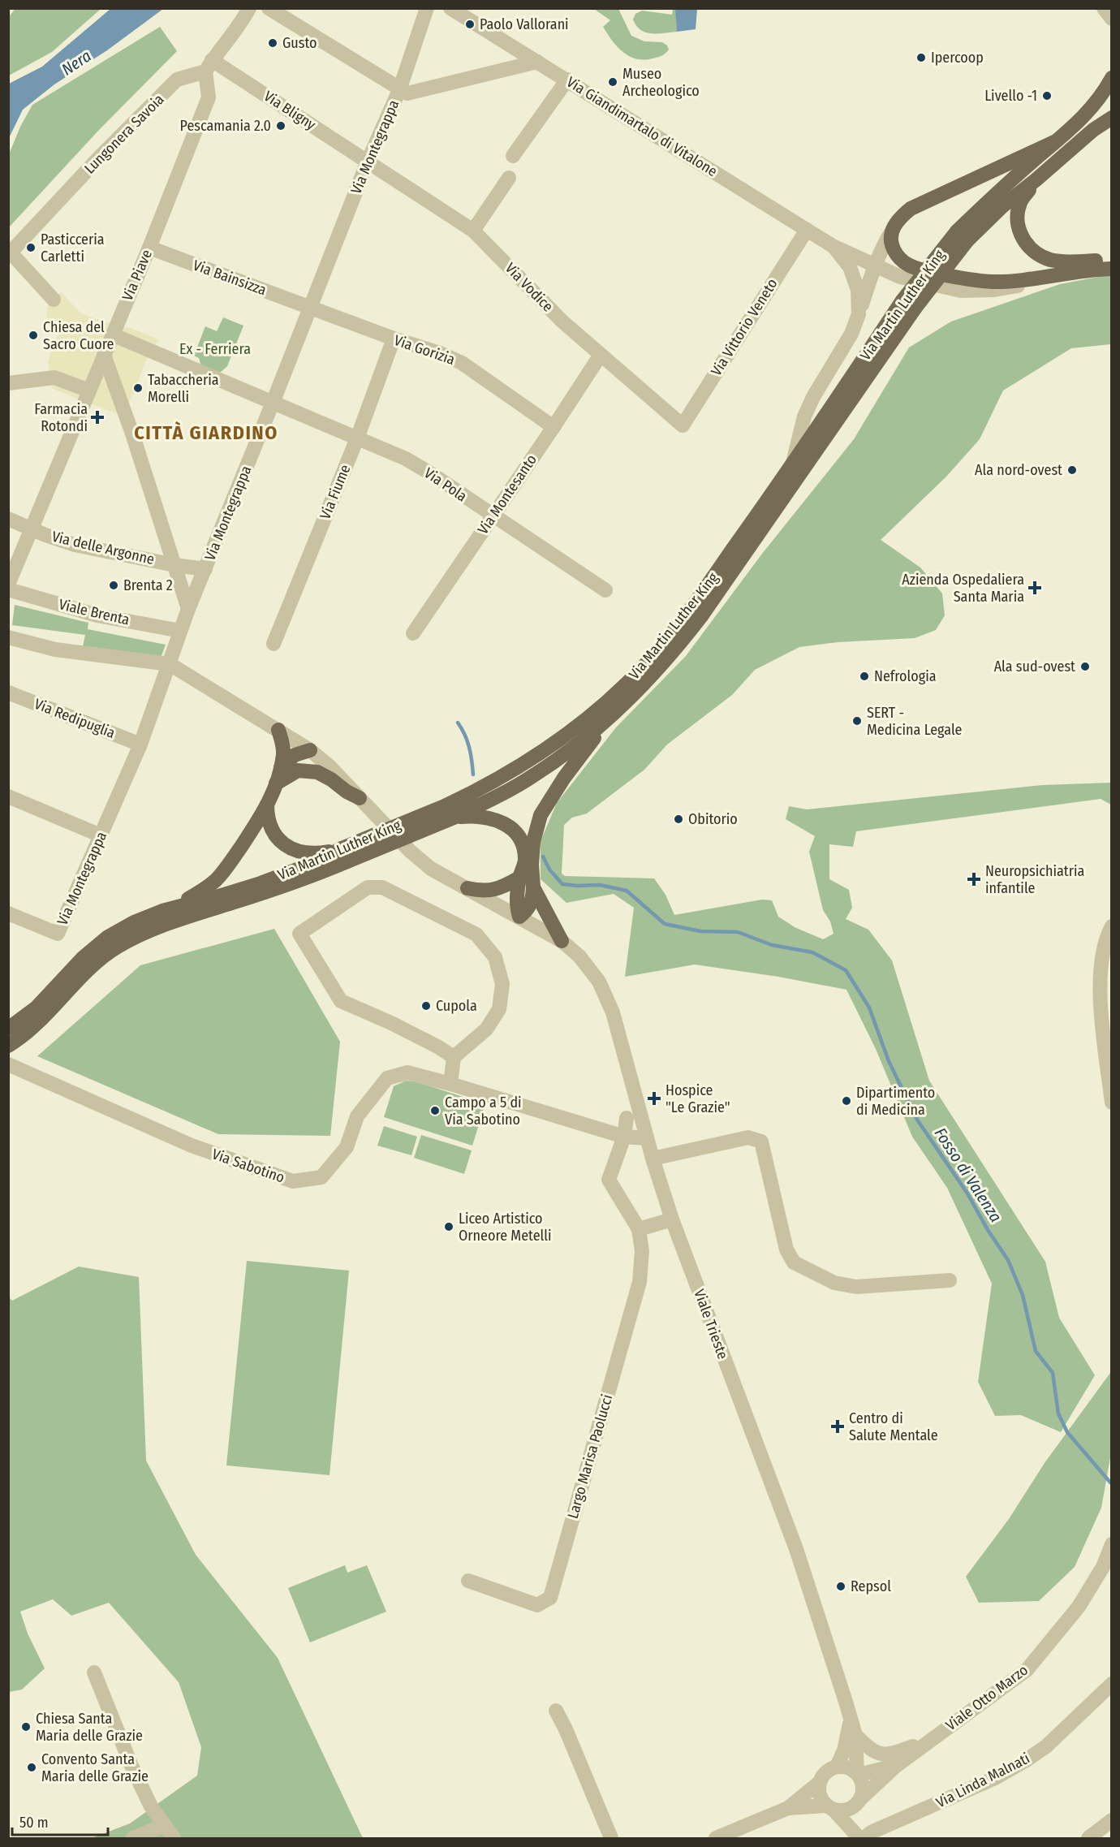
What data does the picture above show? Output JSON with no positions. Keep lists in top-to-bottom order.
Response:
{
  "streets": {
    "main road": ["Via Martin Luther King"],
    "street": [
      "Via Bligny",
      "Via Giandimartalo di Vitalone",
      "Lungonera Savoia",
      "Via Montegrappa",
      "Via Piave",
      "Via Bainsizza",
      "Via Vodice",
      "Via Vittorio Veneto",
      "Via Gorizia",
      "Via Pola",
      "Via Fiume",
      "Via Montesanto",
      "Via delle Argonne",
      "Viale Brenta",
      "Via Redipuglia",
      "Via Sabotino",
      "Viale Trieste",
      "Largo Marisa Paolucci",
      "Viale Otto Marzo",
      "Via Linda Malnati"
    ]
  },
  "crossings": [
    ["Via Bligny", "Lungonera Savoia"],
    ["Via Bligny", "Via Montegrappa"],
    ["Via Bligny", "Via Piave"],
    ["Via Bligny", "Via Vodice"],
    ["Via Giandimartalo di Vitalone", "Via Martin Luther King"],
    ["Via Giandimartalo di Vitalone", "Via Vittorio Veneto"],
    ["Lungonera Savoia", "Via Piave"],
    ["Via Montegrappa", "Via Bainsizza"],
    ["Via Montegrappa", "Via Vodice"],
    ["Via Montegrappa", "Via Gorizia"],
    ["Via Montegrappa", "Via Pola"],
    ["Via Montegrappa", "Via delle Argonne"],
    ["Via Montegrappa", "Viale Brenta"],
    ["Via Montegrappa", "Via Redipuglia"],
    ["Via Montegrappa", "Viale Trieste"],
    ["Via Piave", "Via Bainsizza"],
    ["Via Piave", "Via Pola"],
    ["Via Piave", "Via delle Argonne"],
    ["Via Bainsizza", "Via Gorizia"],
    ["Via Vodice", "Via Vittorio Veneto"],
    ["Via Vodice", "Via Montesanto"],
    ["Via Gorizia", "Via Fiume"],
    ["Via Gorizia", "Via Montesanto"],
    ["Via Pola", "Via Fiume"],
    ["Via Pola", "Via Montesanto"],
    ["Via Sabotino", "Viale Trieste"],
    ["Via Sabotino", "Largo Marisa Paolucci"],
    ["Viale Trieste", "Viale Otto Marzo"]
  ],
  "districts": ["CITTÀ GIARDINO"],
  "water": ["Nera", "Fosso di Valenza"],
  "parks": ["Ex - Ferriera"],
  "places": {
    "other": [
      "Paolo Vallorani",
      "Gusto",
      "Ipercoop",
      "Museo Archeologico",
      "Livello -1",
      "Pescamania 2.0",
      "Pasticceria Carletti",
      "Chiesa del Sacro Cuore",
      "Tabaccheria Morelli",
      "Ala nord-ovest",
      "Brenta 2",
      "Ala sud-ovest",
      "Nefrologia",
      "SERT - Medicina Legale",
      "Obitorio",
      "Cupola",
      "Dipartimento di Medicina",
      "Campo a 5 di Via Sabotino",
      "Liceo Artistico Orneore Metelli",
      "Repsol",
      "Chiesa Santa Maria delle Grazie",
      "Convento Santa Maria delle Grazie"
    ],
    "health": [
      "Farmacia Rotondi",
      "Azienda Ospedaliera Santa Maria",
      "Neuropsichiatria infantile",
      "Hospice \"Le Grazie\"",
      "Centro di Salute Mentale"
    ]
  },
  "scale_bar": "50 m"
}
